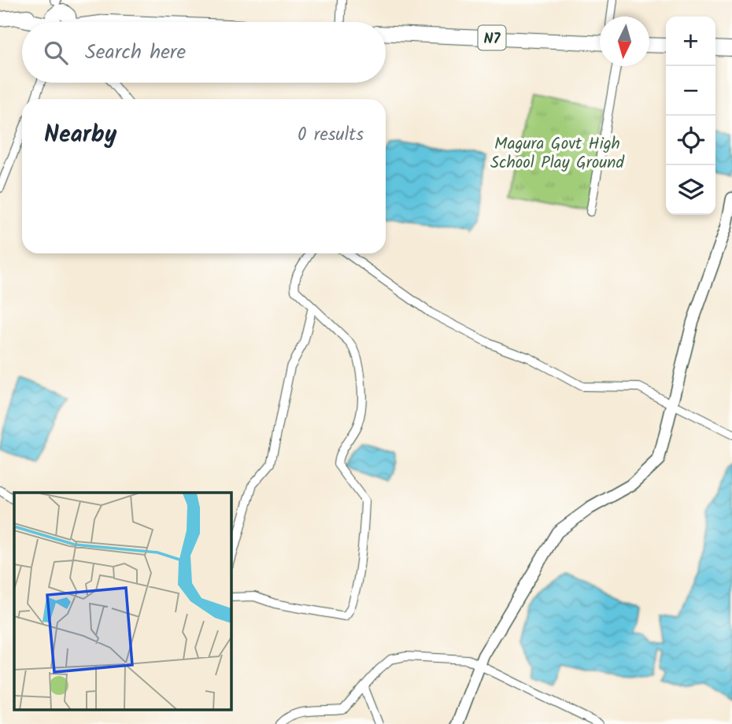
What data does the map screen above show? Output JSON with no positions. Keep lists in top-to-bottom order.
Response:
{
  "streets": {
    "highway": ["N7"]
  },
  "parks": ["Magura Govt High School Play Ground"],
  "north": "bottom",
  "page": {
    "map_buttons": ["+", "−"],
    "search": "Search here",
    "heading": ["Nearby", "0 results"]
  }
}
